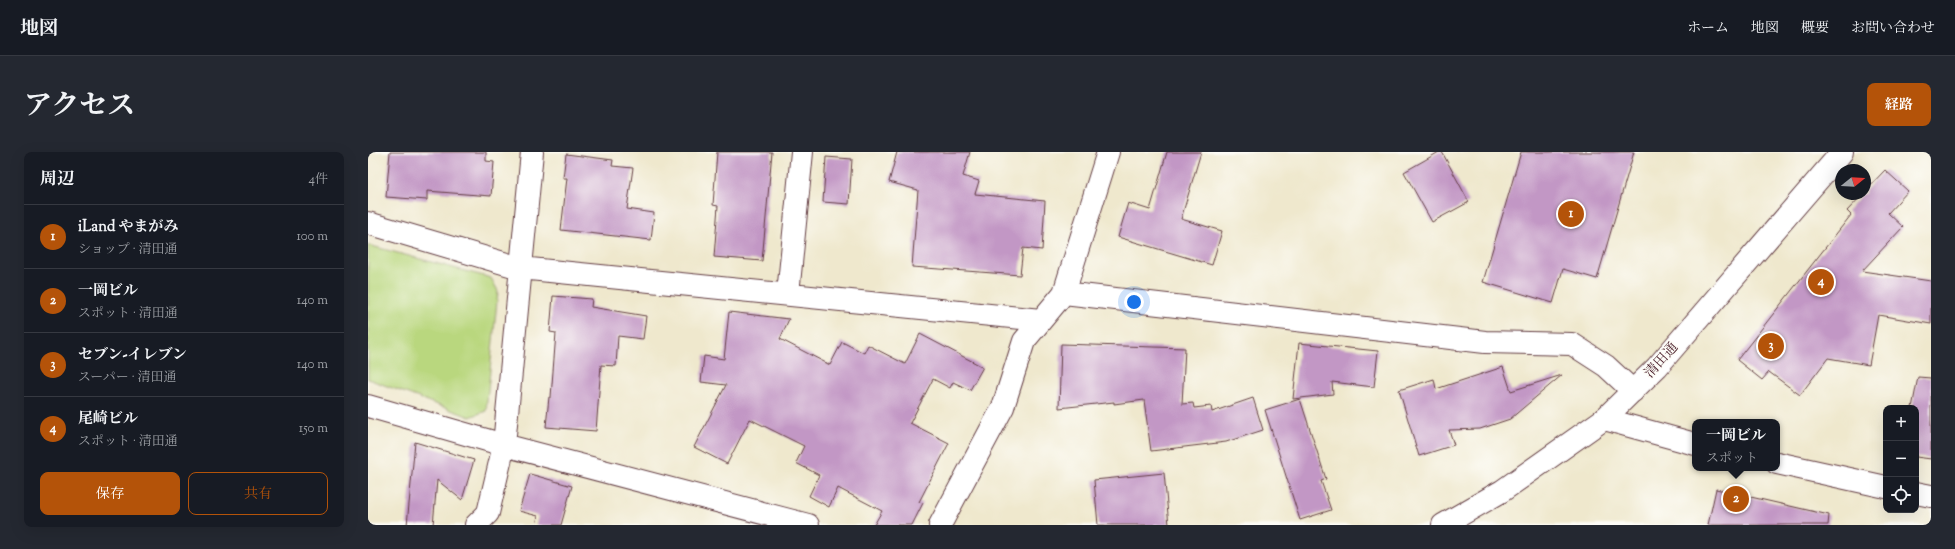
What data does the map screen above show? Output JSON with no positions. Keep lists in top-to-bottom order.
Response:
{
  "streets": {
    "street": ["清田通"]
  },
  "north": "right",
  "page": {
    "header": "地図",
    "nav": [
      "ホーム",
      "地図",
      "概要",
      "お問い合わせ"
    ],
    "title": "アクセス",
    "buttons": [
      "経路",
      ["保存", "共有"]
    ],
    "heading": ["周辺", "4件"],
    "pins": [
      "1",
      "4",
      "3",
      "2"
    ],
    "list": [
      {
        "mark": "1",
        "name": "iLand やまがみ",
        "note": "ショップ · 清田通",
        "value": "100 m"
      },
      {
        "mark": "2",
        "name": "一岡ビル",
        "note": "スポット · 清田通",
        "value": "140 m"
      },
      {
        "mark": "3",
        "name": "セブン-イレブン",
        "note": "スーパー · 清田通",
        "value": "140 m"
      },
      {
        "mark": "4",
        "name": "尾崎ビル",
        "note": "スポット · 清田通",
        "value": "150 m"
      }
    ],
    "map_buttons": ["+", "−"],
    "popup": ["一岡ビル", "スポット"]
  }
}
